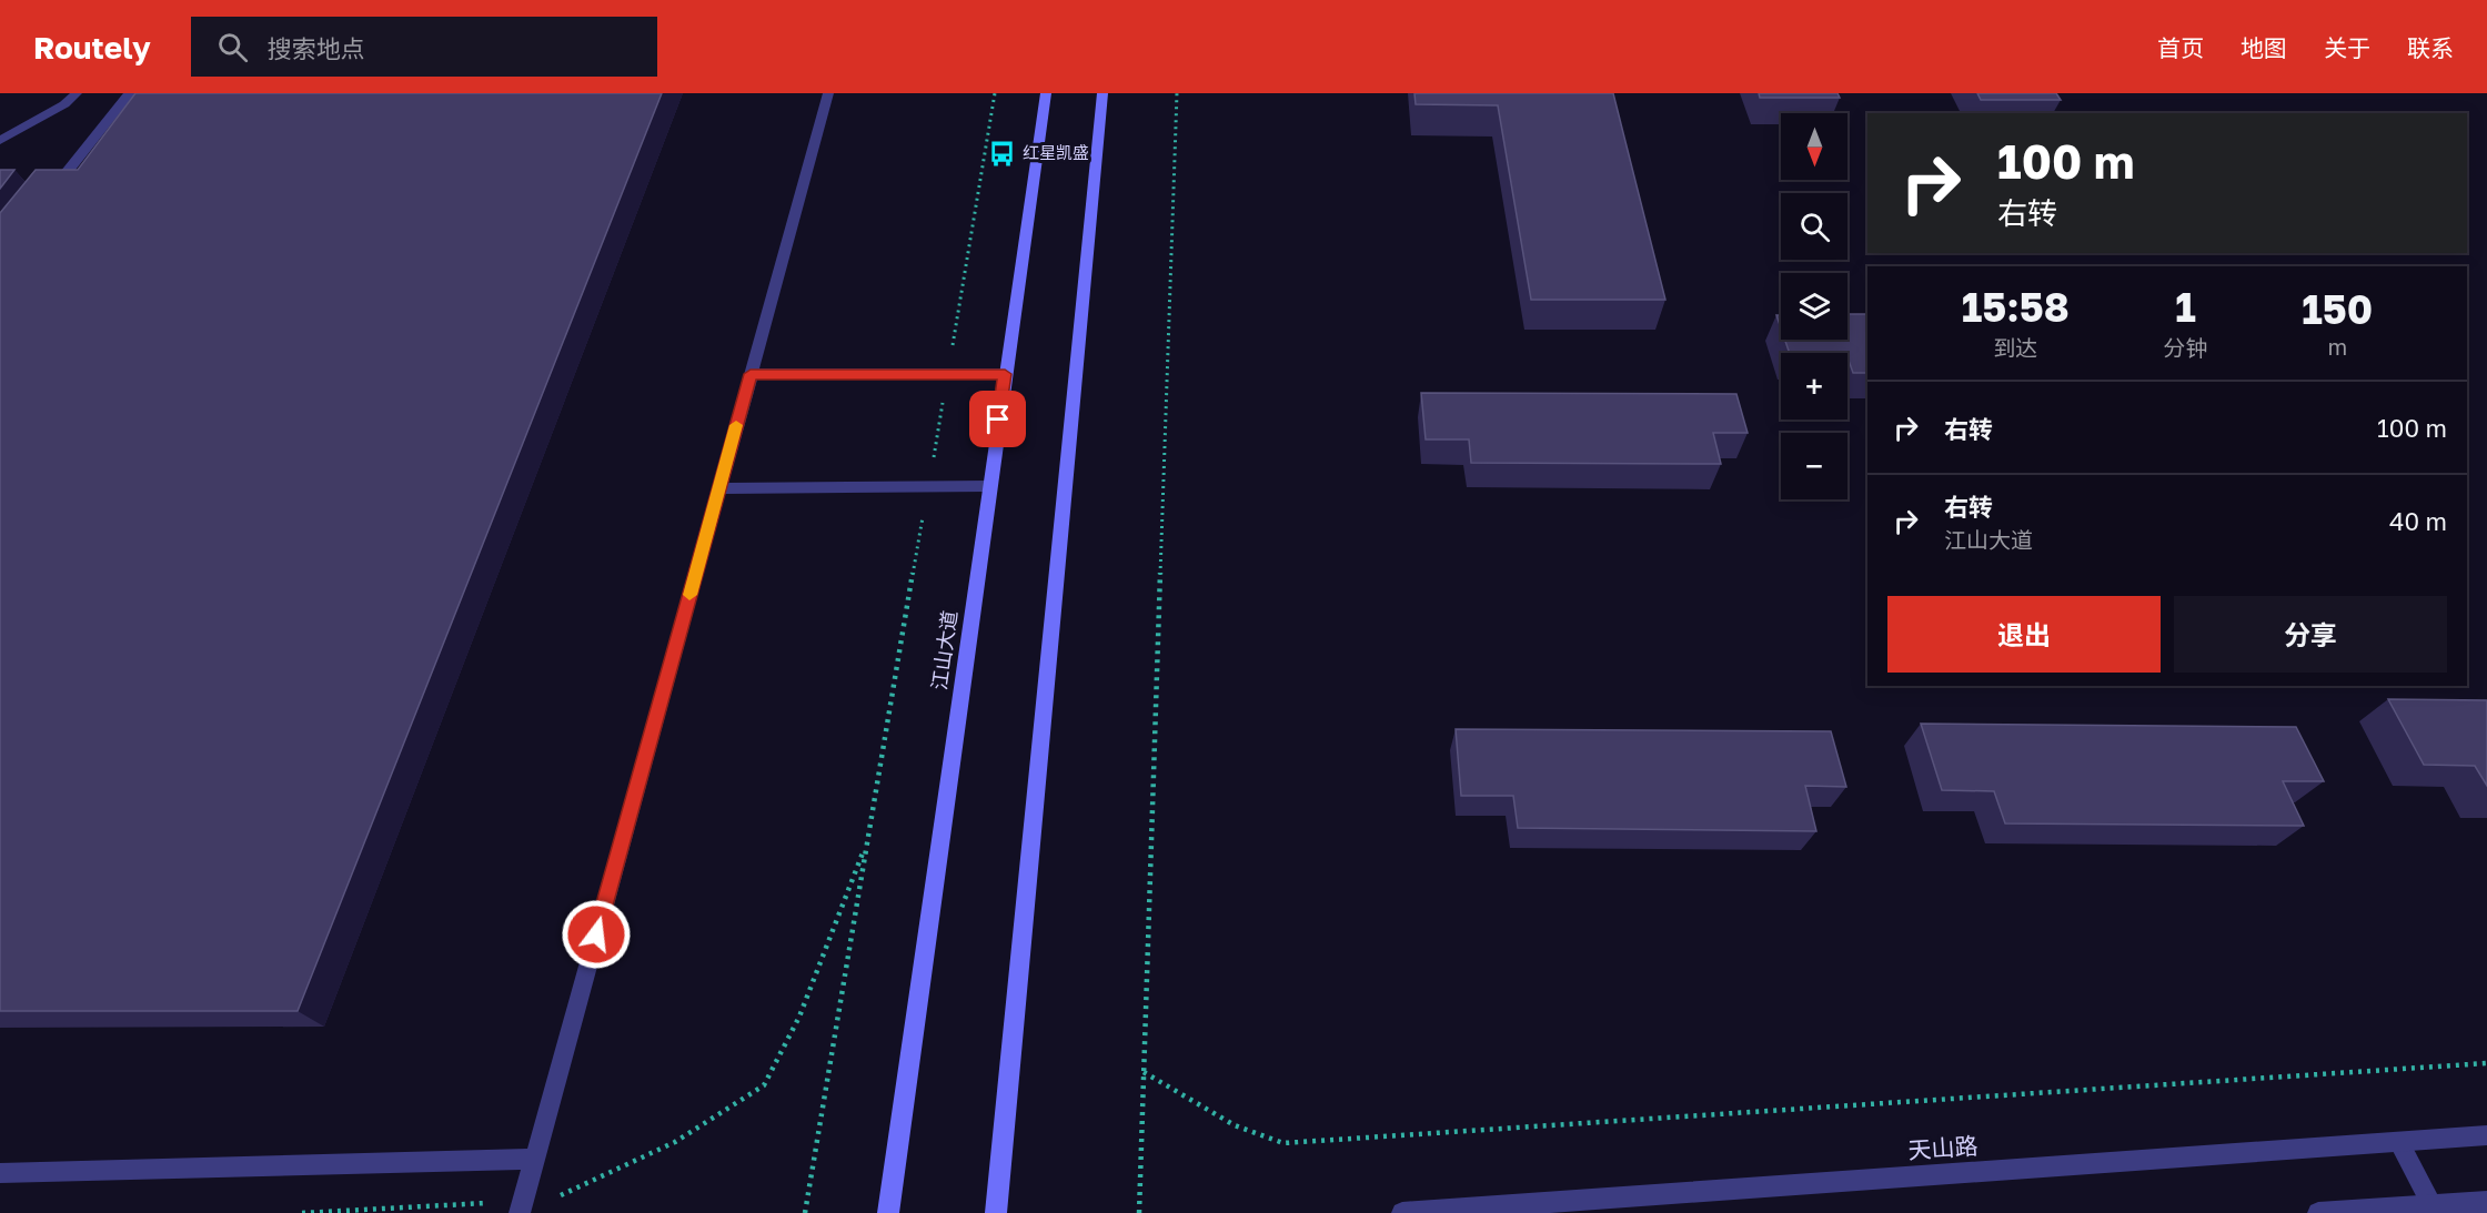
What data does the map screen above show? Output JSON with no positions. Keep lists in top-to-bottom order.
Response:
{
  "streets": {
    "main road": ["江山大道"],
    "street": ["天山路"]
  },
  "places": {
    "bus stop": ["红星凯盛"]
  },
  "north": "bottom",
  "page": {
    "header": "Routely",
    "search": "搜索地点",
    "nav": [
      "首页",
      "地图",
      "关于",
      "联系"
    ],
    "map_buttons": ["+", "−"],
    "turn": ["100 m", "右转"],
    "eta": [
      "15:58",
      "到达",
      "1",
      "分钟",
      "150",
      "m"
    ],
    "list": [
      {
        "name": "右转",
        "value": "100 m"
      },
      {
        "name": "右转",
        "note": "江山大道",
        "value": "40 m"
      }
    ],
    "buttons": ["退出", "分享"]
  }
}
